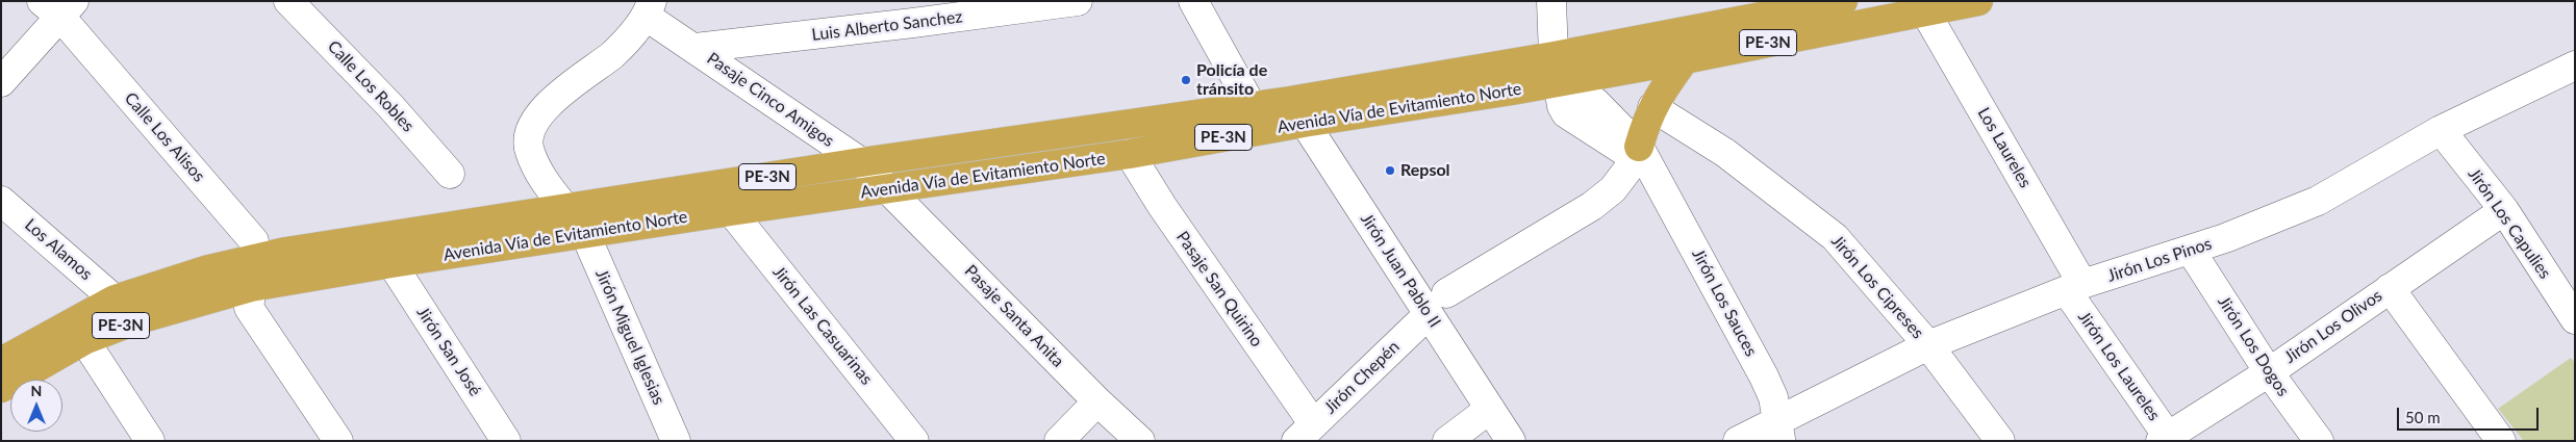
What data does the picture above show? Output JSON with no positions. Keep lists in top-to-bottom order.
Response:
{
  "streets": {
    "highway": ["PE-3N", "Avenida Vía de Evitamiento Norte"],
    "street": [
      "Luis Alberto Sanchez",
      "Calle Los Robles",
      "Pasaje Cinco Amigos",
      "Calle Los Alisos",
      "Los Laureles",
      "Jirón Los Capulies",
      "Los Alamos",
      "Jirón Los Pinos",
      "Jirón Juan Pablo II",
      "Jirón Los Cipreses",
      "Pasaje San Quirino",
      "Jirón Los Sauces",
      "Pasaje Santa Anita",
      "Jirón Las Casuarinas",
      "Jirón Los Olivos",
      "Jirón Miguel Iglesias",
      "Jirón Los Dogos",
      "Jirón San José",
      "Jirón Los Laureles",
      "Jirón Chepén"
    ]
  },
  "crossings": [
    ["Luis Alberto Sanchez", "Pasaje Cinco Amigos"],
    ["Pasaje Cinco Amigos", "Avenida Vía de Evitamiento Norte"],
    ["Pasaje Cinco Amigos", "Pasaje Santa Anita"],
    ["Pasaje Cinco Amigos", "Jirón Miguel Iglesias"],
    ["Avenida Vía de Evitamiento Norte", "Calle Los Alisos"],
    ["Avenida Vía de Evitamiento Norte", "Los Laureles"],
    ["Avenida Vía de Evitamiento Norte", "Los Alamos"],
    ["Avenida Vía de Evitamiento Norte", "Jirón Juan Pablo II"],
    ["Avenida Vía de Evitamiento Norte", "Pasaje San Quirino"],
    ["Avenida Vía de Evitamiento Norte", "Jirón Los Sauces"],
    ["Avenida Vía de Evitamiento Norte", "Pasaje Santa Anita"],
    ["Avenida Vía de Evitamiento Norte", "Jirón Las Casuarinas"],
    ["Avenida Vía de Evitamiento Norte", "Jirón Miguel Iglesias"],
    ["Avenida Vía de Evitamiento Norte", "Jirón San José"],
    ["Los Laureles", "Jirón Los Pinos"],
    ["Los Laureles", "Jirón Los Laureles"],
    ["Jirón Los Capulies", "Jirón Los Pinos"],
    ["Jirón Los Capulies", "Jirón Los Olivos"],
    ["Jirón Los Pinos", "Jirón Los Cipreses"],
    ["Jirón Los Pinos", "Jirón Los Sauces"],
    ["Jirón Los Pinos", "Jirón Los Dogos"],
    ["Jirón Los Pinos", "Jirón Los Laureles"],
    ["Jirón Juan Pablo II", "Jirón Chepén"],
    ["Pasaje San Quirino", "Jirón Chepén"],
    ["Jirón Los Sauces", "Jirón Chepén"],
    ["Jirón Los Olivos", "Jirón Los Dogos"],
    ["Jirón Los Olivos", "Jirón Los Laureles"]
  ],
  "places": ["Policía de tránsito", "Repsol"],
  "scale_bar": "50 m",
  "north": "top"
}
